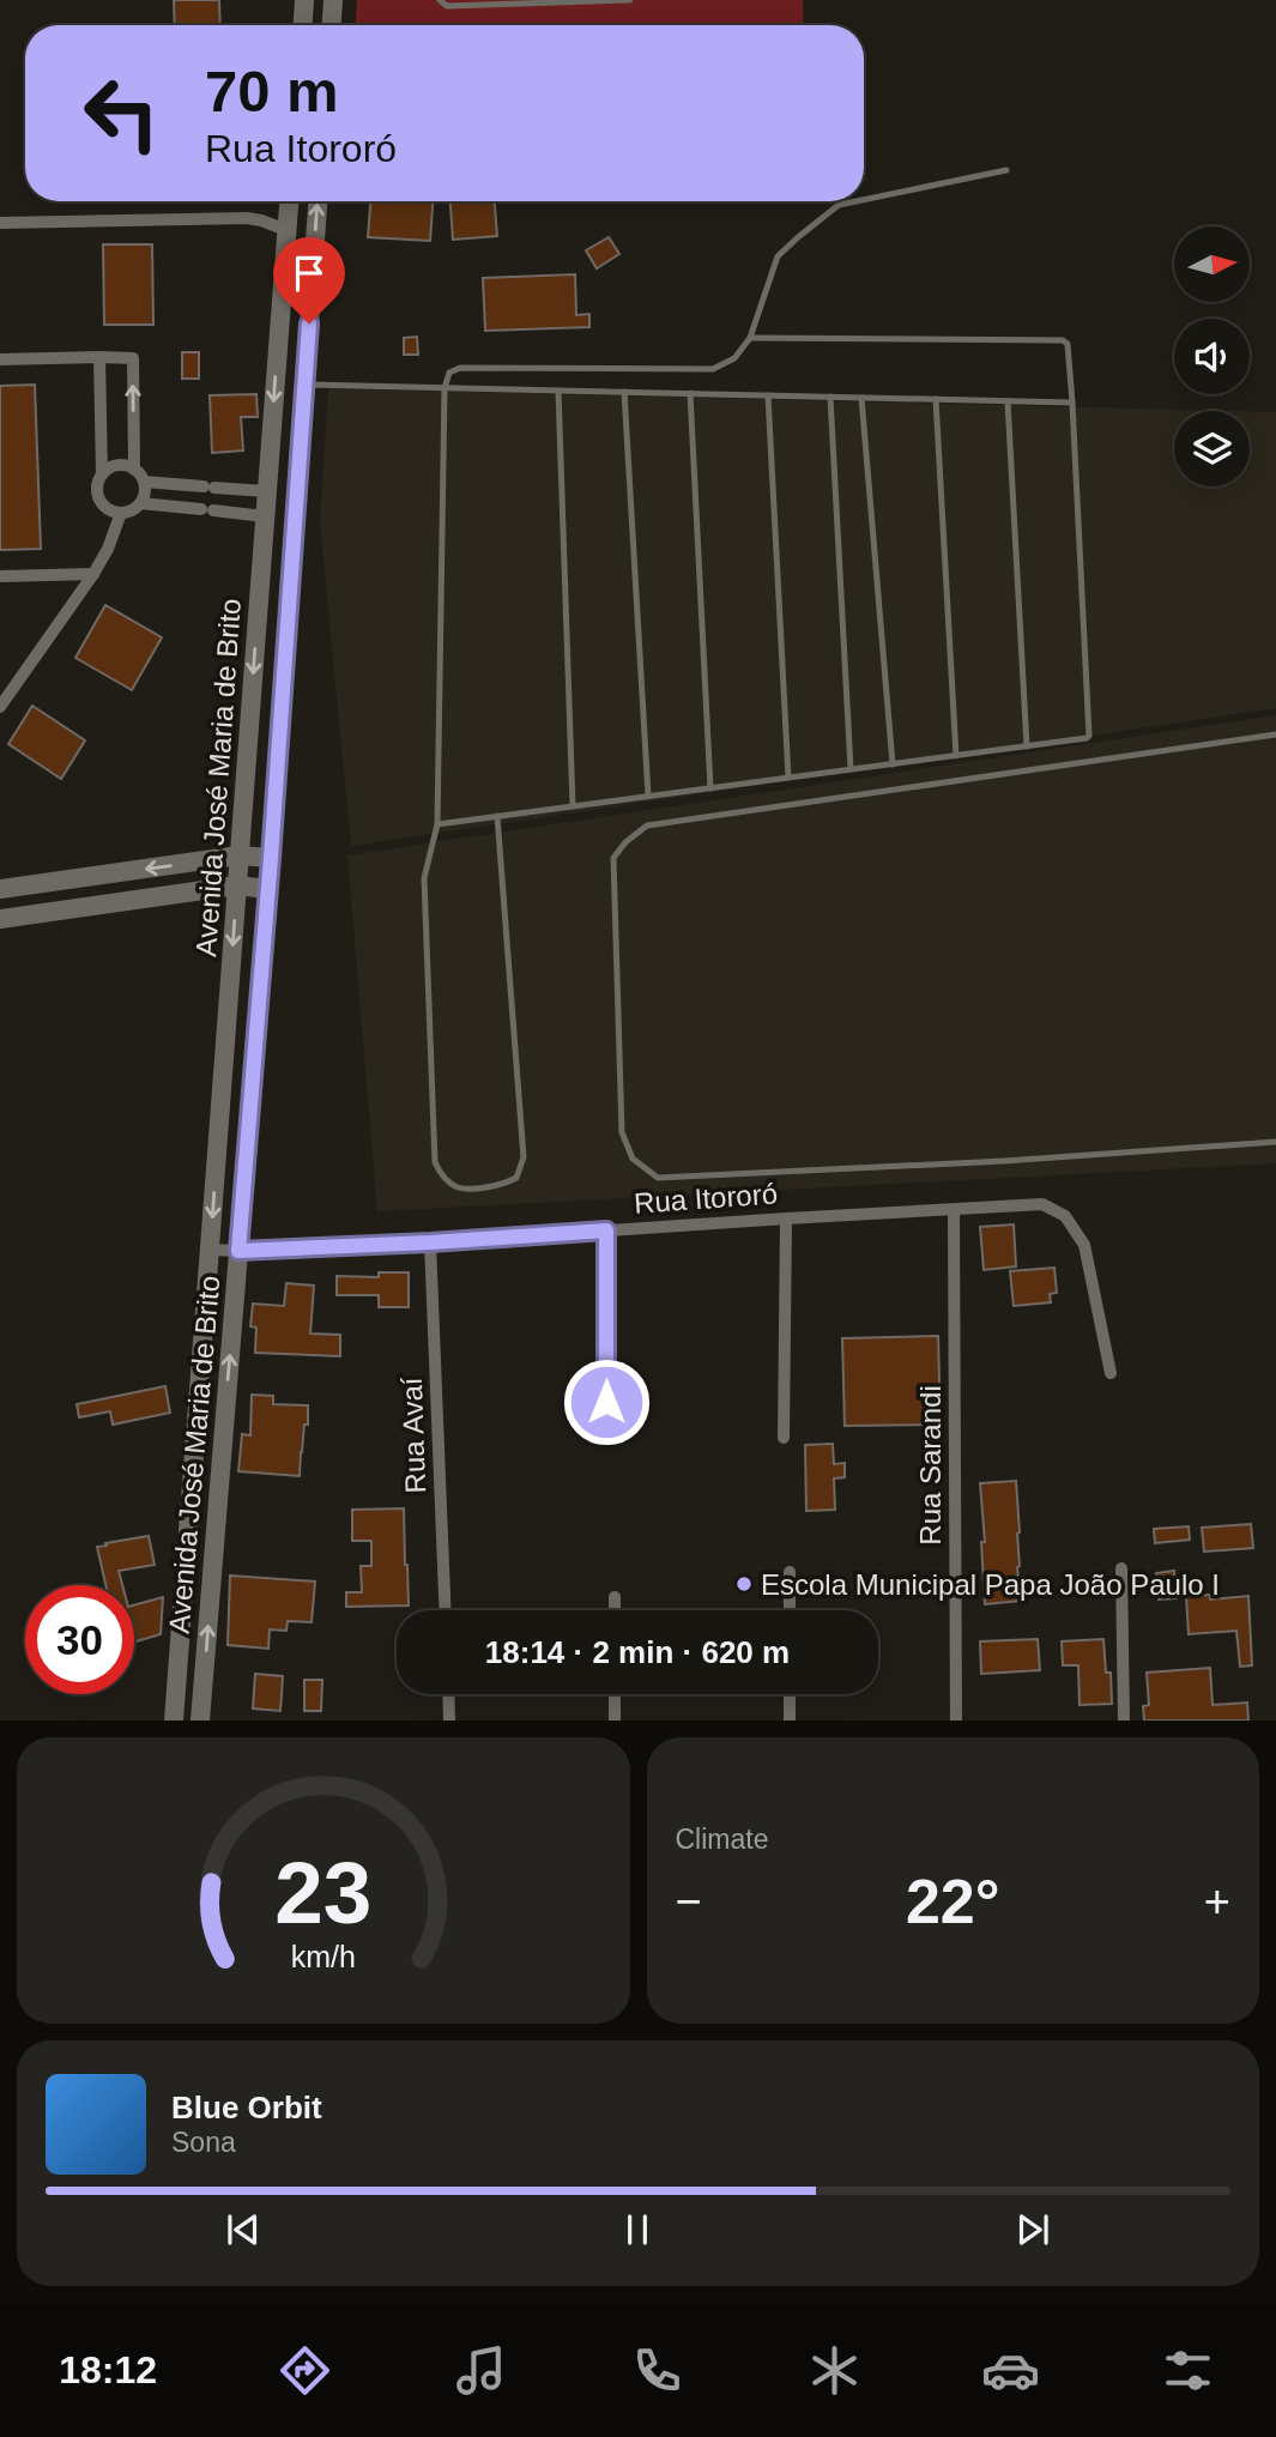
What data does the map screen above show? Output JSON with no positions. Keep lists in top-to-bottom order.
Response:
{
  "streets": {
    "main road": ["Avenida José Maria de Brito"],
    "street": ["Rua Itororó", "Rua Avaí", "Rua Sarandi"]
  },
  "crossings": [
    ["Avenida José Maria de Brito", "Rua Itororó"],
    ["Rua Itororó", "Rua Avaí"],
    ["Rua Itororó", "Rua Sarandi"]
  ],
  "places": ["Escola Municipal Papa João Paulo I"],
  "north": "right",
  "page": {
    "turn": ["70 m", "Rua Itororó"],
    "limit": "30",
    "trip": "18:14 · 2 min · 620 m",
    "tile": "Climate",
    "heat": ["−", "22°", "+"],
    "song": ["Blue Orbit", "Sona"],
    "tabs": "18:12",
    "gauge": ["23", "km/h"]
  }
}
